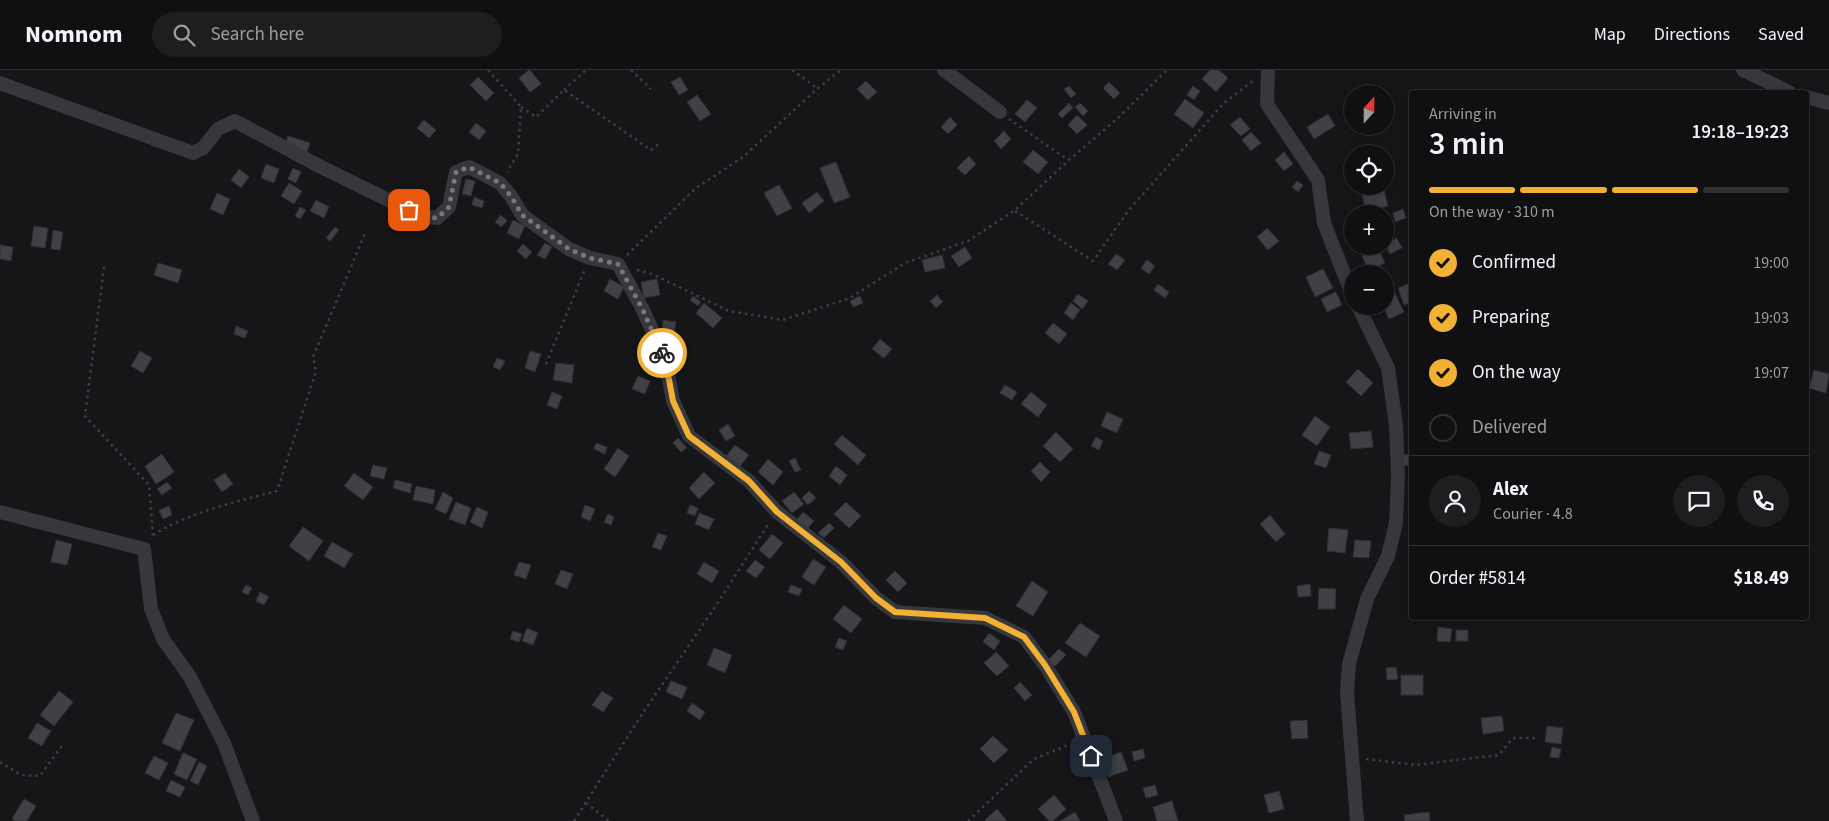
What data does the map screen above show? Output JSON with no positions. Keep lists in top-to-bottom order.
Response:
{
  "north": "top",
  "page": {
    "header": "Nomnom",
    "search": "Search here",
    "nav": ["Map", "Directions", "Saved"],
    "map_buttons": ["+", "−"],
    "heading": ["3 min", "Arriving in", "19:18–19:23"],
    "panel": [
      "Alex",
      "Courier · 4.8",
      "Order #5814",
      "$18.49"
    ],
    "bar": "On the way · 310 m",
    "list": [
      ["Confirmed", "19:00"],
      ["Preparing", "19:03"],
      ["On the way", "19:07"],
      "Delivered"
    ]
  }
}
